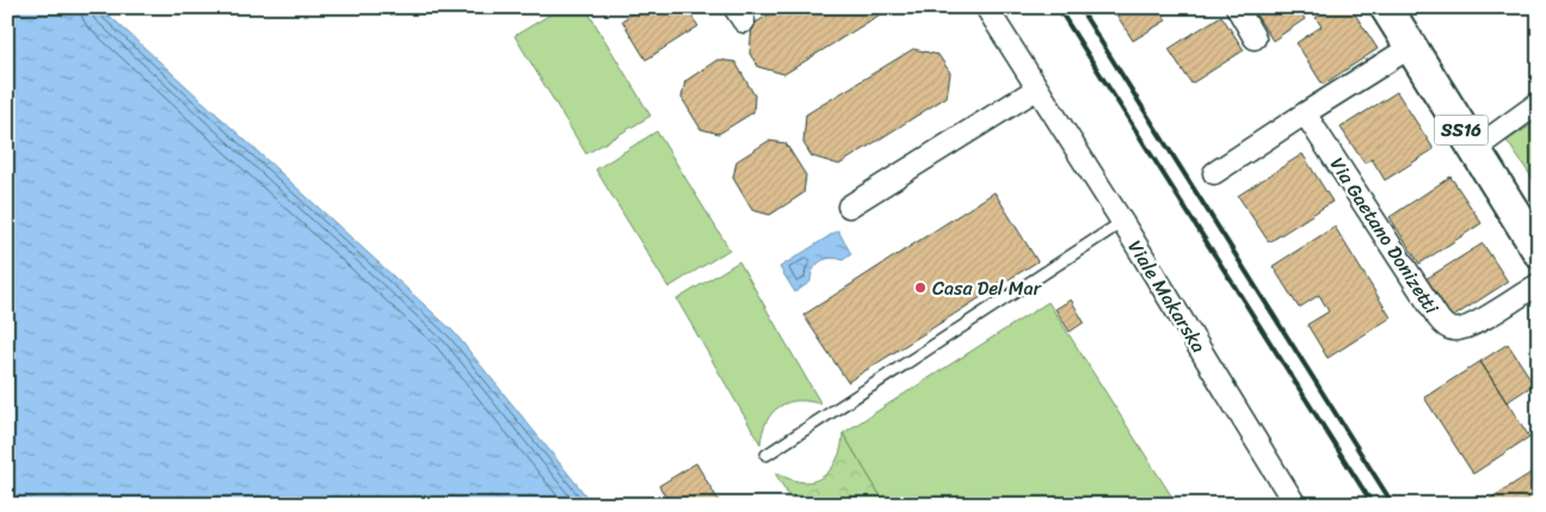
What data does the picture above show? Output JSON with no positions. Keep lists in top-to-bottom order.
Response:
{
  "streets": {
    "main road": ["SS16"],
    "street": ["Via Gaetano Donizetti", "Viale Makarska"]
  },
  "places": ["Casa Del Mar"]
}
